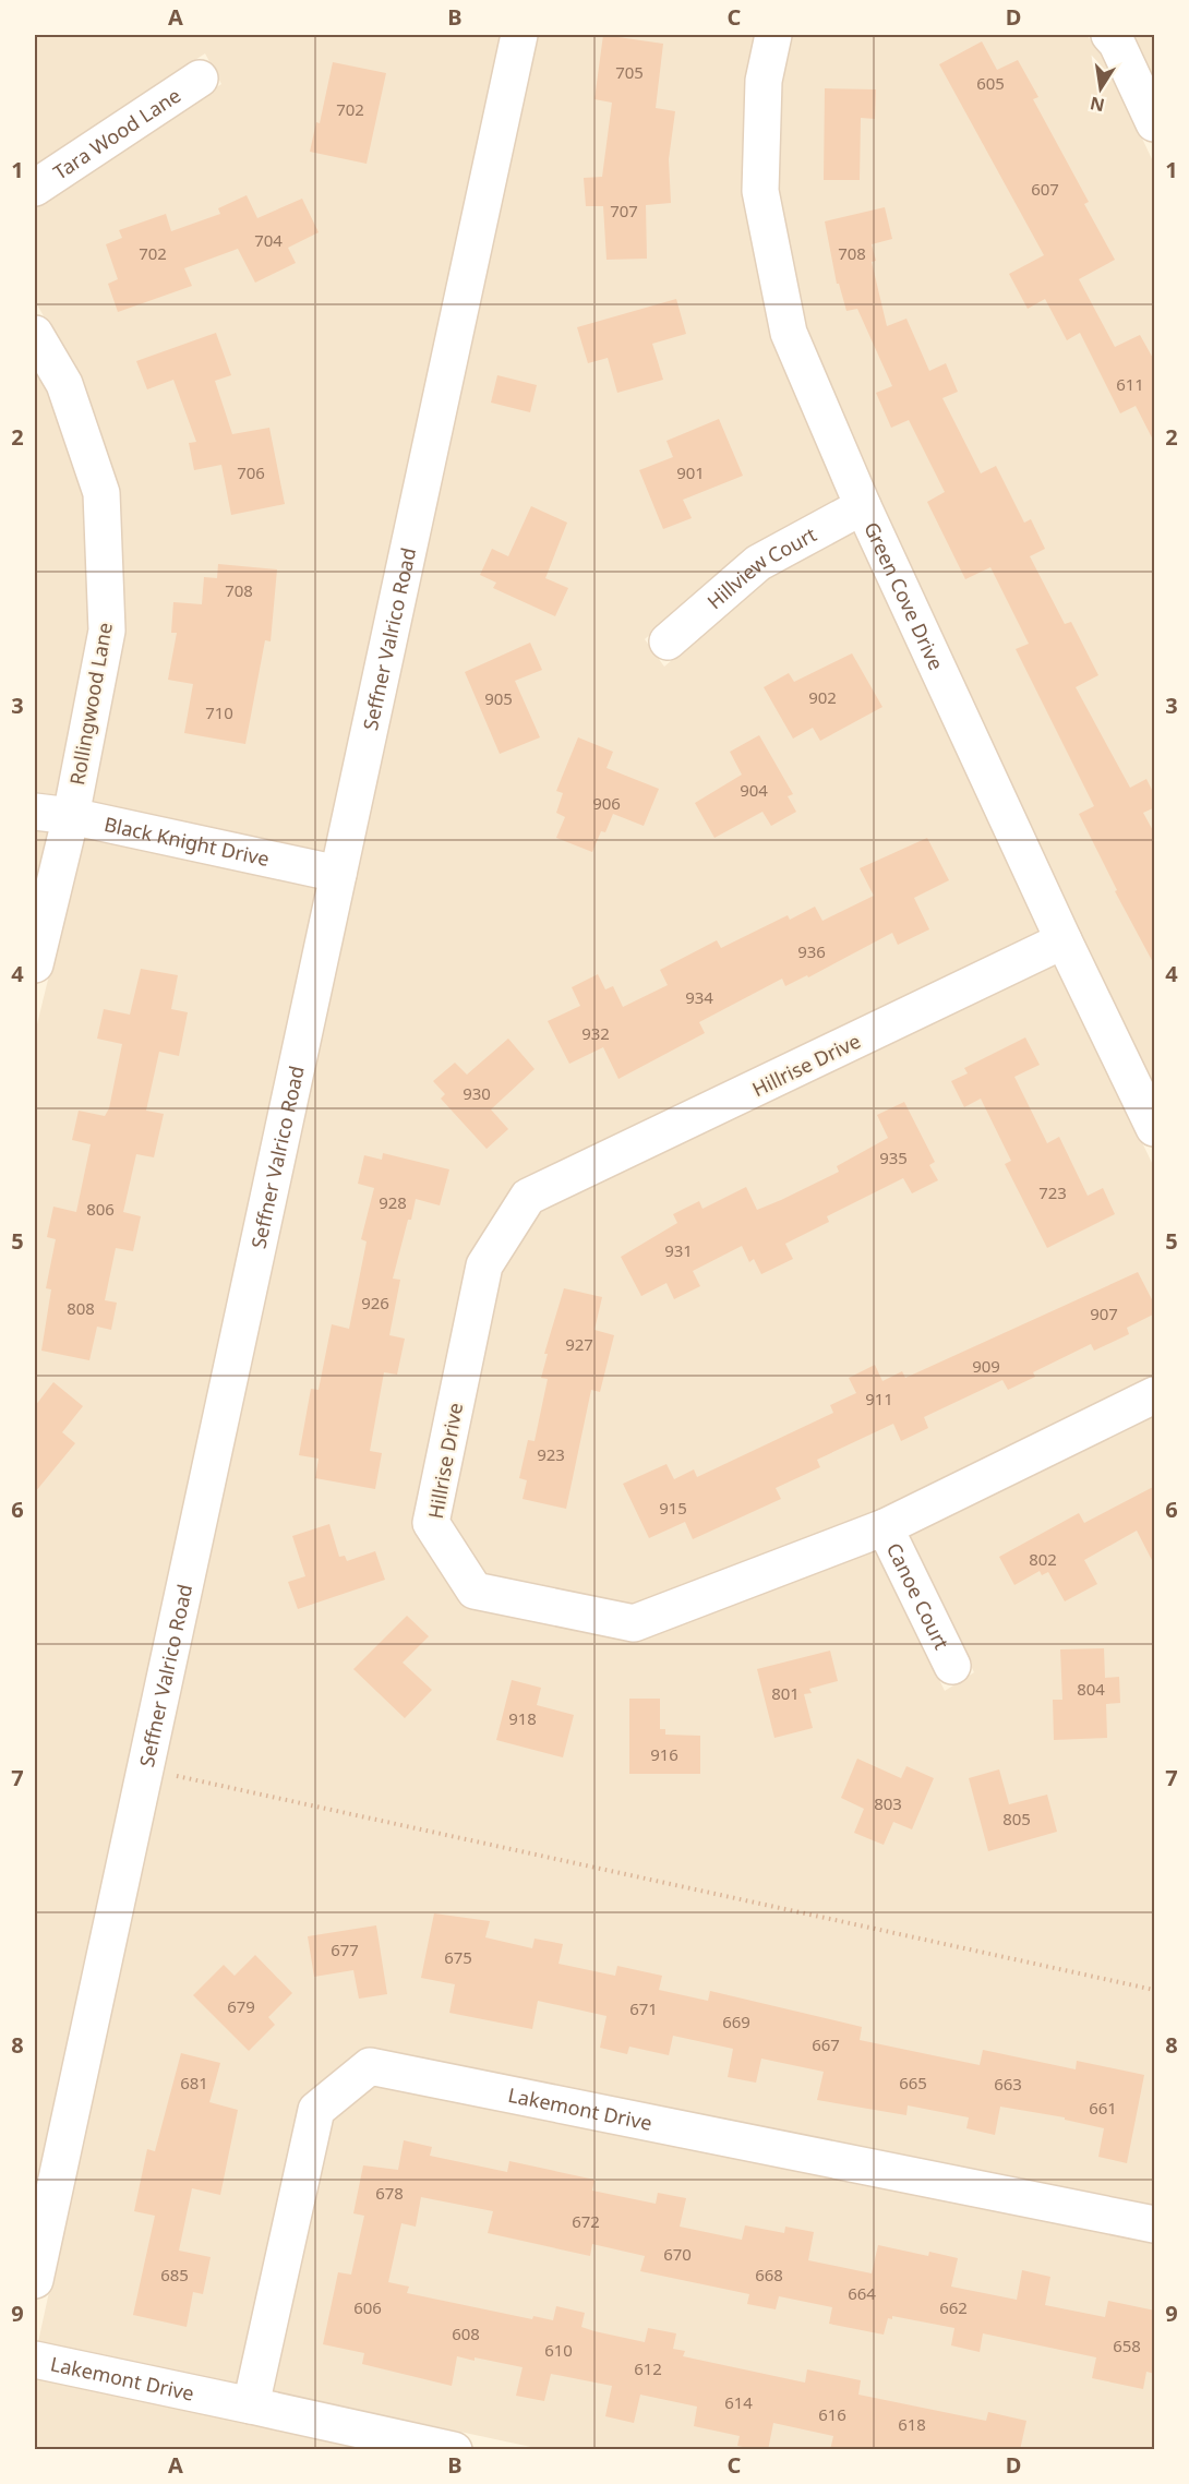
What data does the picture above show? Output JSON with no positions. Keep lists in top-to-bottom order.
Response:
{
  "streets": {
    "street": [
      "Tara Wood Lane",
      "Hillview Court",
      "Green Cove Drive",
      "Seffner Valrico Road",
      "Rollingwood Lane",
      "Black Knight Drive",
      "Hillrise Drive",
      "Canoe Court",
      "Lakemont Drive"
    ]
  },
  "crossings": [
    ["Hillview Court", "Green Cove Drive"],
    ["Green Cove Drive", "Hillrise Drive"],
    ["Seffner Valrico Road", "Black Knight Drive"],
    ["Rollingwood Lane", "Black Knight Drive"],
    ["Hillrise Drive", "Canoe Court"]
  ],
  "house_numbers": [
    "705",
    "605",
    "702",
    "607",
    "707",
    "704",
    "702",
    "708",
    "611",
    "706",
    "901",
    "708",
    "902",
    "905",
    "710",
    "904",
    "906",
    "936",
    "934",
    "932",
    "930",
    "935",
    "723",
    "928",
    "806",
    "931",
    "926",
    "808",
    "907",
    "927",
    "909",
    "911",
    "923",
    "915",
    "802",
    "804",
    "801",
    "918",
    "916",
    "803",
    "805",
    "677",
    "675",
    "679",
    "671",
    "669",
    "667",
    "681",
    "665",
    "663",
    "661",
    "678",
    "672",
    "670",
    "685",
    "668",
    "664",
    "606",
    "662",
    "608",
    "658",
    "610",
    "612",
    "614",
    "616",
    "618"
  ],
  "north": "bottom",
  "grid": {
    "columns": [
      "A",
      "B",
      "C",
      "D"
    ],
    "rows": [
      "1",
      "2",
      "3",
      "4",
      "5",
      "6",
      "7",
      "8",
      "9"
    ]
  }
}
